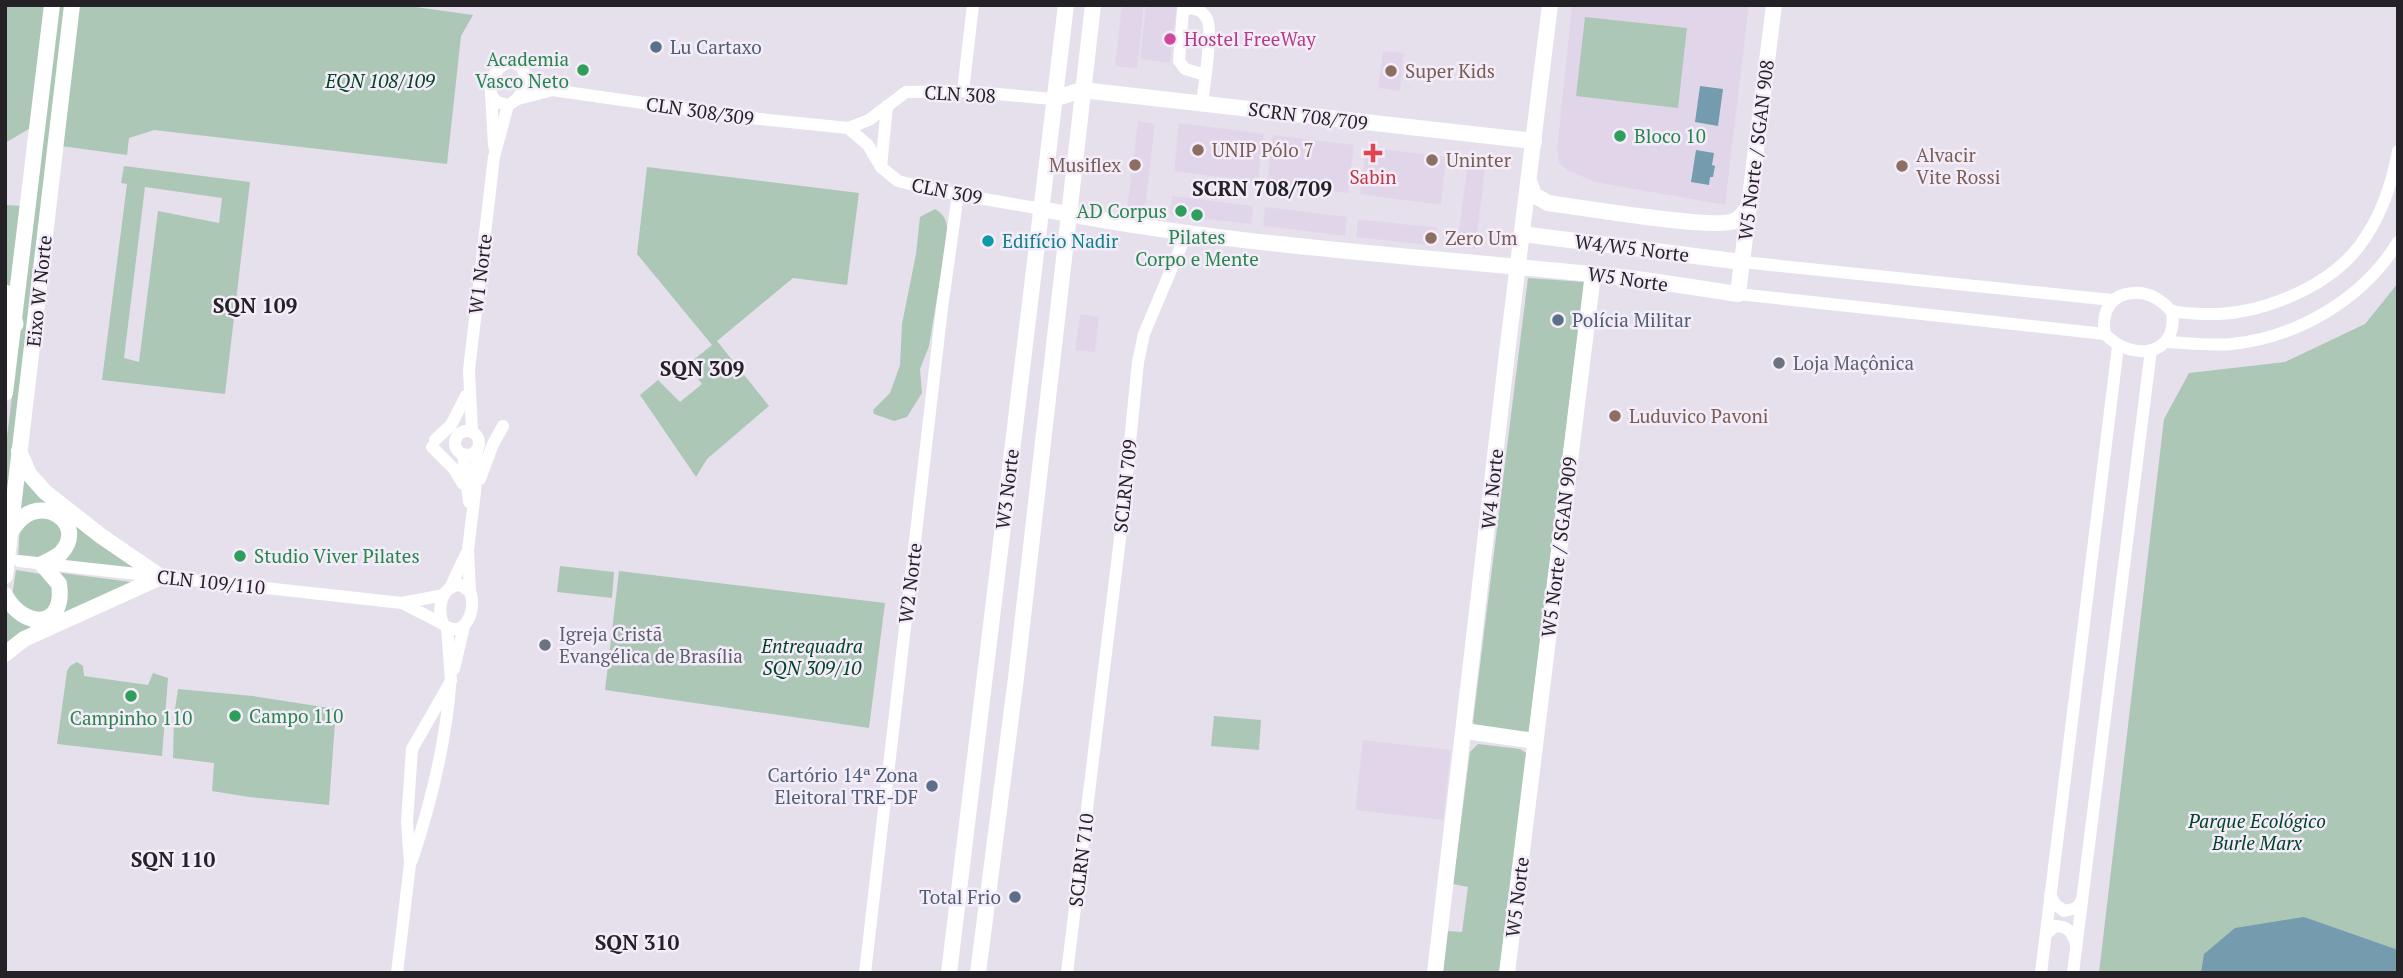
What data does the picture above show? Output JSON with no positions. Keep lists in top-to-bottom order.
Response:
{
  "streets": {
    "main road": [
      "CLN 308",
      "SCRN 708/709",
      "W5 Norte / SGAN 908",
      "CLN 309",
      "W4/W5 Norte",
      "W5 Norte",
      "Eixo W Norte",
      "W3 Norte",
      "W4 Norte",
      "W5 Norte / SGAN 909"
    ],
    "street": [
      "CLN 308/309",
      "W1 Norte",
      "SCLRN 709",
      "CLN 109/110",
      "W2 Norte",
      "SCLRN 710"
    ]
  },
  "crossings": [
    ["CLN 308", "CLN 308/309"],
    ["CLN 308", "SCRN 708/709"],
    ["CLN 308", "CLN 309"],
    ["CLN 308", "W3 Norte"],
    ["CLN 308/309", "CLN 309"],
    ["CLN 308/309", "W1 Norte"],
    ["SCRN 708/709", "W3 Norte"],
    ["SCRN 708/709", "W4 Norte"],
    ["W5 Norte / SGAN 908", "W4/W5 Norte"],
    ["W5 Norte / SGAN 908", "W5 Norte"],
    ["CLN 309", "W3 Norte"],
    ["CLN 309", "W2 Norte"],
    ["W4/W5 Norte", "W4 Norte"],
    ["W5 Norte", "W4 Norte"],
    ["W5 Norte", "W5 Norte / SGAN 909"],
    ["SCLRN 709", "SCLRN 710"]
  ],
  "districts": [
    "SCRN 708/709",
    "SQN 109",
    "SQN 309",
    "SQN 110",
    "SQN 310"
  ],
  "parks": ["EQN 108/109", "Entrequadra SQN 309/10", "Parque Ecológico Burle Marx"],
  "places": {
    "other": [
      "Hostel FreeWay",
      "Lu Cartaxo",
      "Academia Vasco Neto",
      "Super Kids",
      "Bloco 10",
      "UNIP Pólo 7",
      "Uninter",
      "Musiflex",
      "Alvacir Vite Rossi",
      "AD Corpus",
      "Pilates Corpo e Mente",
      "Zero Um",
      "Edifício Nadir",
      "Polícia Militar",
      "Loja Maçônica",
      "Luduvico Pavoni",
      "Studio Viver Pilates",
      "Igreja Cristã Evangélica de Brasília",
      "Campinho 110",
      "Campo 110",
      "Cartório 14ª Zona Eleitoral TRE-DF",
      "Total Frio"
    ],
    "health": ["Sabin"]
  }
}
